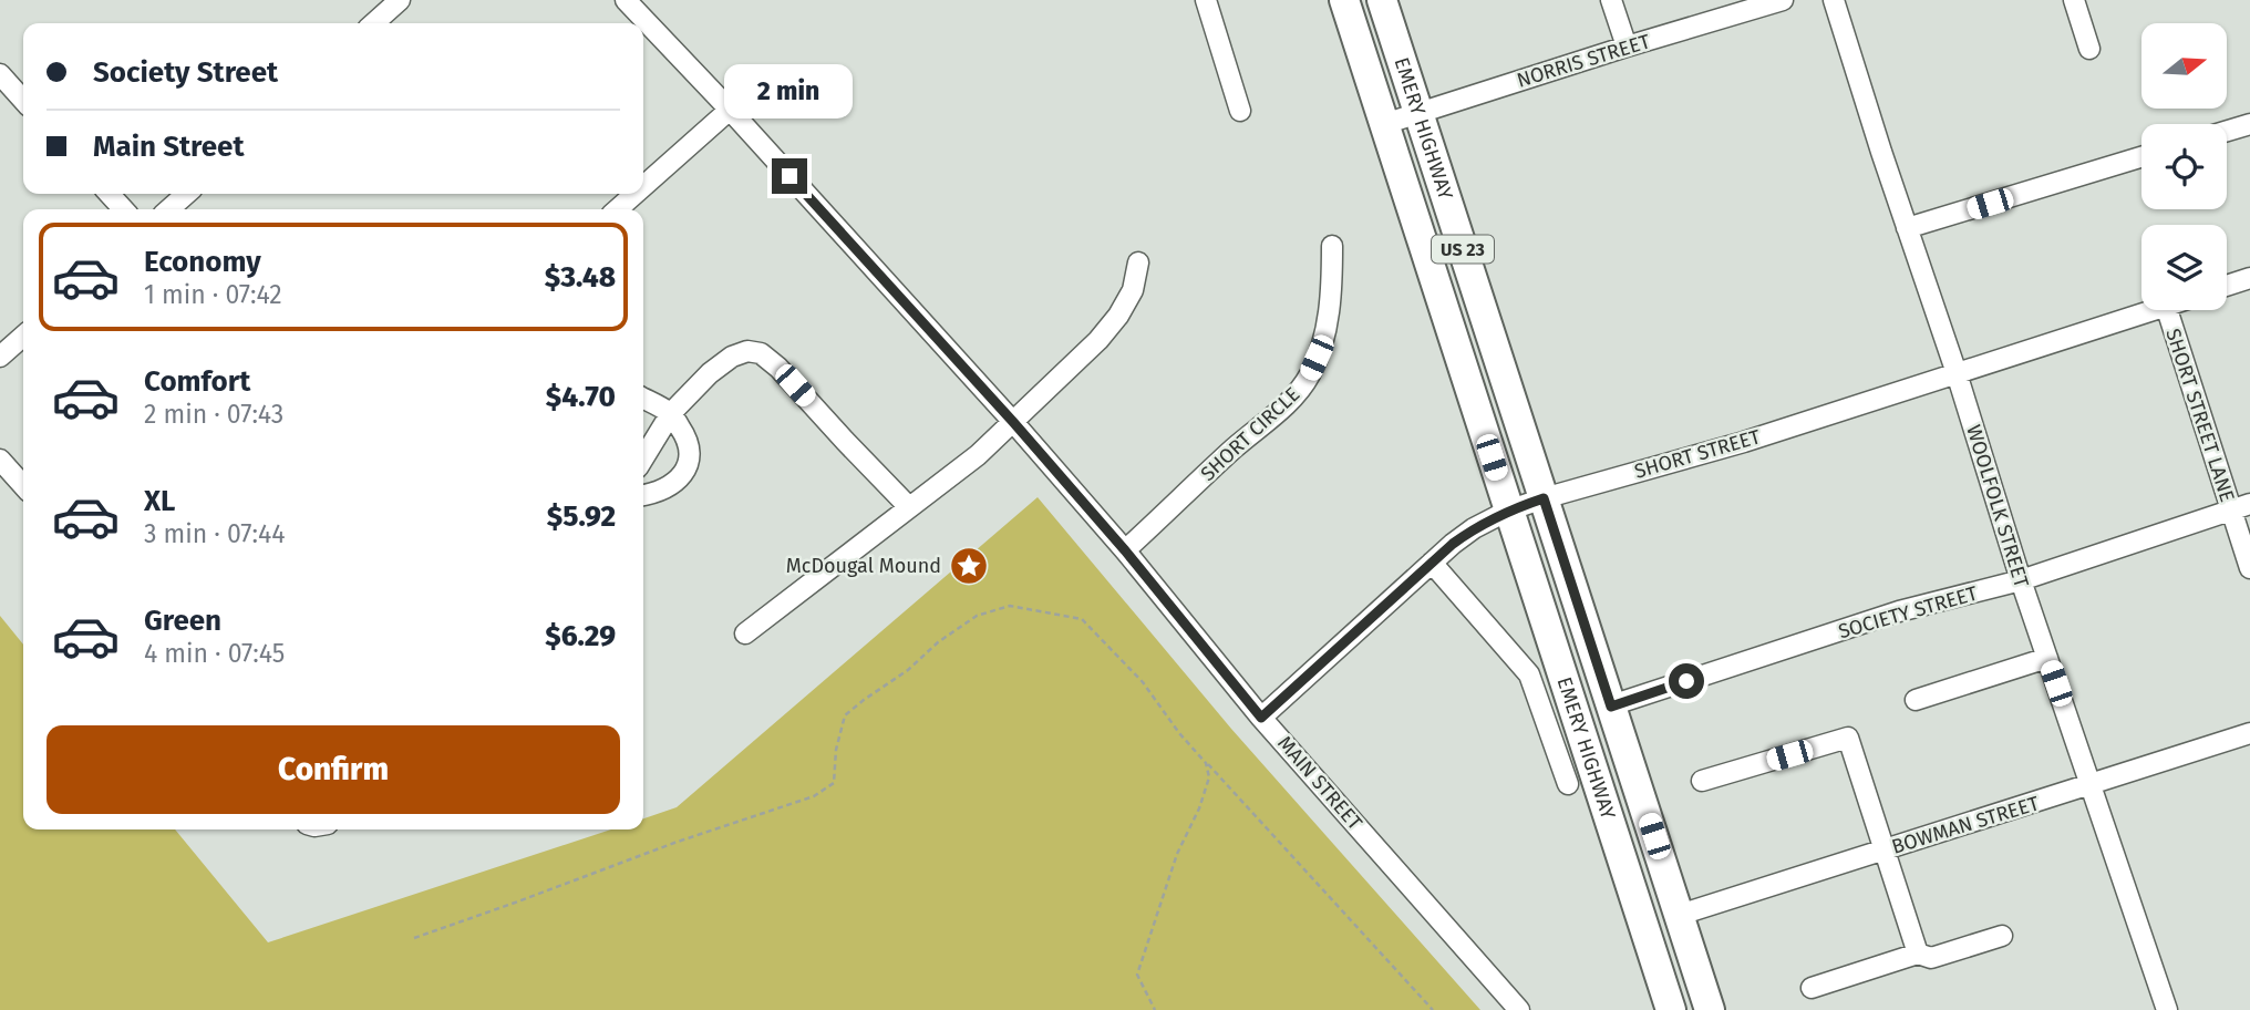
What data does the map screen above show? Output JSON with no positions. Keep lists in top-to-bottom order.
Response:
{
  "streets": {
    "highway": ["EMERY HIGHWAY", "US 23"],
    "street": [
      "NORRIS STREET",
      "SHORT STREET LANE",
      "SHORT CIRCLE",
      "SHORT STREET",
      "WOOLFOLK STREET",
      "SOCIETY STREET",
      "MAIN STREET",
      "BOWMAN STREET"
    ]
  },
  "crossings": [
    ["NORRIS STREET", "EMERY HIGHWAY"],
    ["EMERY HIGHWAY", "SHORT STREET"],
    ["EMERY HIGHWAY", "SOCIETY STREET"],
    ["EMERY HIGHWAY", "BOWMAN STREET"],
    ["SHORT STREET LANE", "SOCIETY STREET"],
    ["SHORT CIRCLE", "MAIN STREET"],
    ["SHORT STREET", "WOOLFOLK STREET"],
    ["SHORT STREET", "MAIN STREET"],
    ["WOOLFOLK STREET", "SOCIETY STREET"],
    ["WOOLFOLK STREET", "BOWMAN STREET"]
  ],
  "places": {
    "place": ["McDougal Mound"]
  },
  "north": "right",
  "page": {
    "banner": ["Society Street", "Main Street"],
    "bubble": "2 min",
    "list": [
      {
        "name": "Economy",
        "note": "1 min · 07:42",
        "value": "$3.48"
      },
      {
        "name": "Comfort",
        "note": "2 min · 07:43",
        "value": "$4.70"
      },
      {
        "name": "XL",
        "note": "3 min · 07:44",
        "value": "$5.92"
      },
      {
        "name": "Green",
        "note": "4 min · 07:45",
        "value": "$6.29"
      }
    ],
    "buttons": "Confirm"
  }
}
